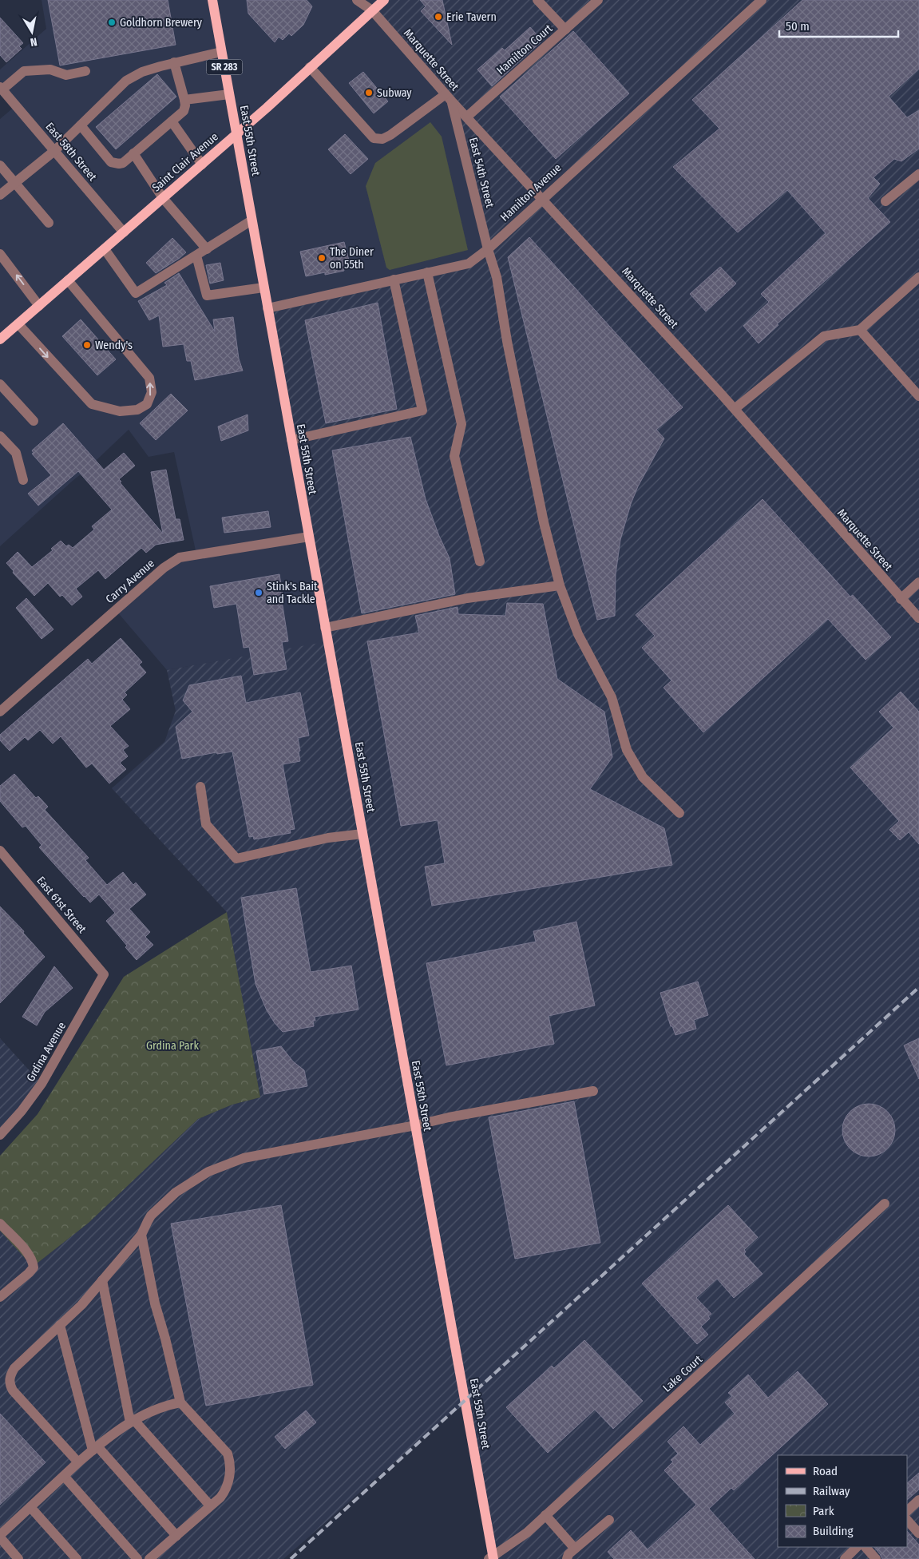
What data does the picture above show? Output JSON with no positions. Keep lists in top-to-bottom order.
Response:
{
  "streets": {
    "main road": ["SR 283", "East 55th Street", "Saint Clair Avenue"],
    "street": [
      "Hamilton Court",
      "Marquette Street",
      "East 58th Street",
      "East 54th Street",
      "Hamilton Avenue",
      "Carry Avenue",
      "East 61st Street",
      "Grdina Avenue",
      "Lake Court"
    ]
  },
  "crossings": [
    ["Hamilton Court", "Marquette Street"],
    ["Marquette Street", "Saint Clair Avenue"],
    ["Marquette Street", "East 54th Street"],
    ["Marquette Street", "Hamilton Avenue"],
    ["East 55th Street", "Saint Clair Avenue"],
    ["East 55th Street", "Hamilton Avenue"],
    ["East 55th Street", "Carry Avenue"],
    ["East 55th Street", "Lake Court"],
    ["East 58th Street", "Saint Clair Avenue"],
    ["East 54th Street", "Hamilton Avenue"],
    ["East 61st Street", "Grdina Avenue"]
  ],
  "parks": ["Grdina Park"],
  "places": [
    "Erie Tavern",
    "Goldhorn Brewery",
    "Subway",
    "The Diner on 55th",
    "Wendy's",
    "Stink's Bait and Tackle"
  ],
  "legend": [
    "Road",
    "Railway",
    "Park",
    "Building"
  ],
  "scale_bar": "50 m",
  "north": "bottom"
}
